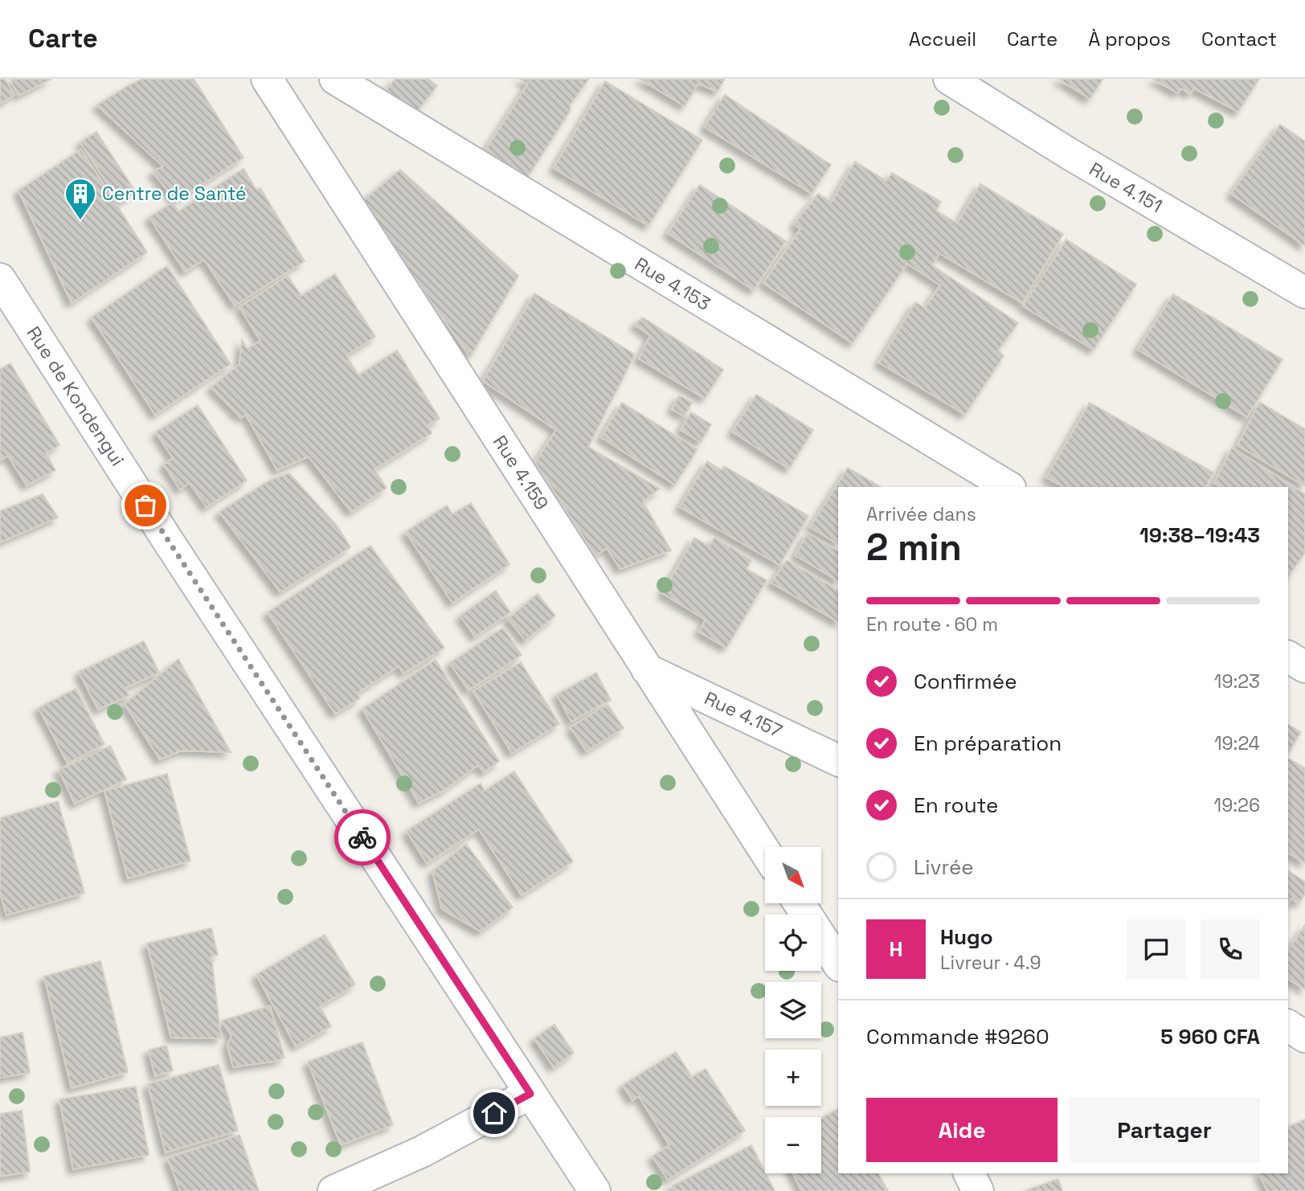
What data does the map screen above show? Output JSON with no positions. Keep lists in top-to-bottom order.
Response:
{
  "streets": {
    "street": [
      "Rue 4.151",
      "Rue 4.153",
      "Rue de Kondengui",
      "Rue 4.159",
      "Rue 4.157"
    ]
  },
  "crossings": [
    ["Rue 4.159", "Rue 4.157"]
  ],
  "places": {
    "building": ["Centre de Santé"]
  },
  "north": "bottom right",
  "page": {
    "header": "Carte",
    "nav": [
      "Accueil",
      "Carte",
      "À propos",
      "Contact"
    ],
    "heading": ["2 min", "Arrivée dans", "19:38–19:43"],
    "panel": [
      "Hugo",
      "Livreur · 4.9",
      "Commande #9260",
      "5 960 CFA"
    ],
    "bar": "En route · 60 m",
    "list": [
      ["Confirmée", "19:23"],
      ["En préparation", "19:24"],
      ["En route", "19:26"],
      "Livrée"
    ],
    "map_buttons": ["+", "−"],
    "round": "H",
    "buttons": ["Aide", "Partager"]
  }
}
